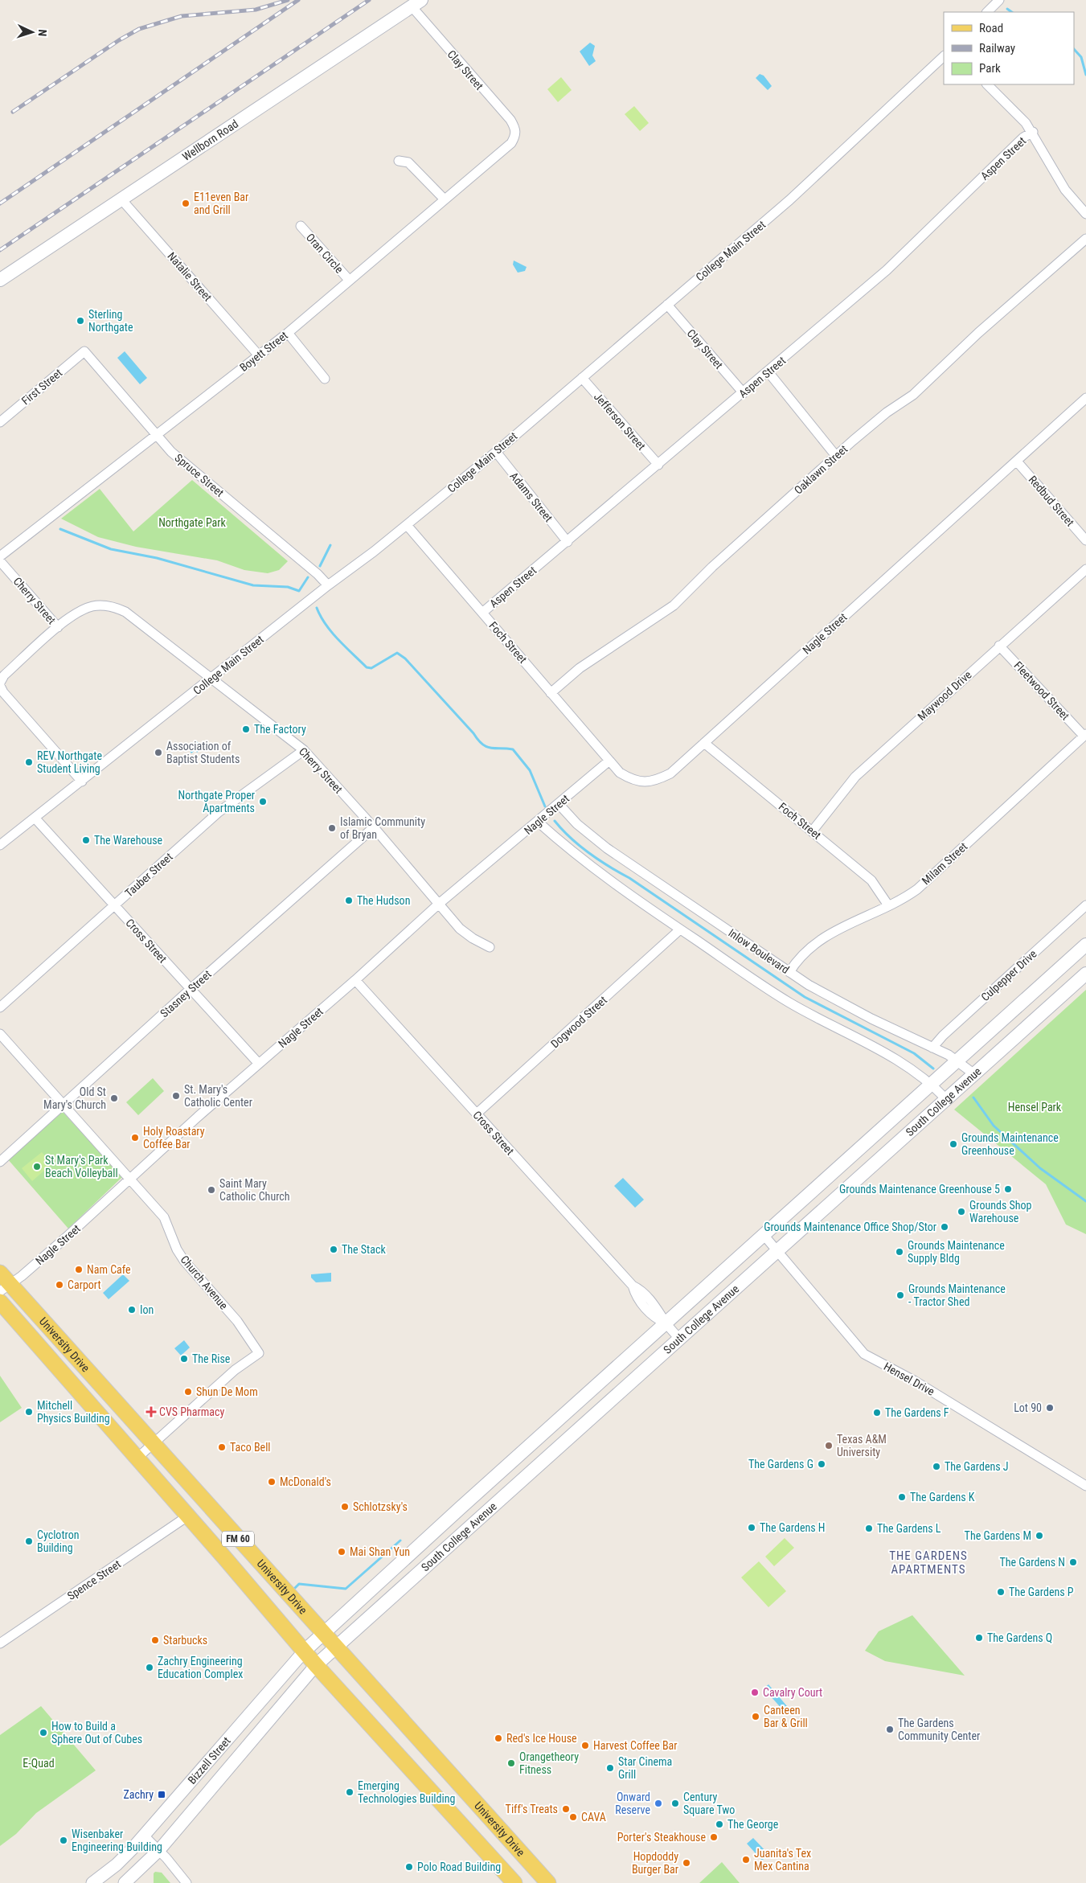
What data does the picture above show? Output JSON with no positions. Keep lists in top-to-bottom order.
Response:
{
  "streets": {
    "main road": [
      "Wellborn Road",
      "South College Avenue",
      "University Drive",
      "FM 60",
      "Bizzell Street"
    ],
    "street": [
      "Clay Street",
      "Aspen Street",
      "College Main Street",
      "Oran Circle",
      "Natalie Street",
      "Boyett Street",
      "First Street",
      "Jefferson Street",
      "Oaklawn Street",
      "Spruce Street",
      "Adams Street",
      "Redbud Street",
      "Cherry Street",
      "Nagle Street",
      "Foch Street",
      "Fleetwood Street",
      "Maywood Drive",
      "Milam Street",
      "Tauber Street",
      "Cross Street",
      "Inlow Boulevard",
      "Culpepper Drive",
      "Stasney Street",
      "Dogwood Street",
      "Church Avenue",
      "Hensel Drive",
      "Spence Street"
    ]
  },
  "crossings": [
    ["Clay Street", "Wellborn Road"],
    ["Clay Street", "Aspen Street"],
    ["Clay Street", "College Main Street"],
    ["Clay Street", "Boyett Street"],
    ["Wellborn Road", "Natalie Street"],
    ["Aspen Street", "Jefferson Street"],
    ["Aspen Street", "Adams Street"],
    ["Aspen Street", "Foch Street"],
    ["College Main Street", "Jefferson Street"],
    ["College Main Street", "Spruce Street"],
    ["College Main Street", "Adams Street"],
    ["College Main Street", "Cherry Street"],
    ["College Main Street", "Foch Street"],
    ["College Main Street", "Cross Street"],
    ["Oran Circle", "Boyett Street"],
    ["Natalie Street", "Boyett Street"],
    ["Boyett Street", "Spruce Street"],
    ["First Street", "Spruce Street"],
    ["Oaklawn Street", "Foch Street"],
    ["Redbud Street", "Nagle Street"],
    ["Cherry Street", "Nagle Street"],
    ["Cherry Street", "Tauber Street"],
    ["Cherry Street", "Stasney Street"],
    ["Nagle Street", "Foch Street"],
    ["Nagle Street", "Cross Street"],
    ["Nagle Street", "Inlow Boulevard"],
    ["Nagle Street", "Church Avenue"],
    ["Nagle Street", "University Drive"],
    ["Foch Street", "Maywood Drive"],
    ["Foch Street", "Milam Street"],
    ["Fleetwood Street", "Maywood Drive"],
    ["Fleetwood Street", "Milam Street"],
    ["Milam Street", "Inlow Boulevard"],
    ["Tauber Street", "Cross Street"],
    ["Cross Street", "Stasney Street"],
    ["Cross Street", "Dogwood Street"],
    ["Cross Street", "South College Avenue"],
    ["Inlow Boulevard", "Culpepper Drive"],
    ["Inlow Boulevard", "South College Avenue"],
    ["Stasney Street", "Church Avenue"],
    ["South College Avenue", "University Drive"],
    ["South College Avenue", "Hensel Drive"],
    ["South College Avenue", "Bizzell Street"],
    ["Church Avenue", "University Drive"],
    ["University Drive", "Spence Street"],
    ["University Drive", "Bizzell Street"]
  ],
  "districts": ["THE GARDENS APARTMENTS"],
  "parks": ["Northgate Park", "Hensel Park", "E-Quad"],
  "places": {
    "other": [
      "E11even Bar and Grill",
      "Sterling Northgate",
      "The Factory",
      "Association of Baptist Students",
      "REV Northgate Student Living",
      "Northgate Proper Apartments",
      "Islamic Community of Bryan",
      "The Warehouse",
      "The Hudson",
      "St. Mary's Catholic Center",
      "Old St Mary's Church",
      "Holy Roastary Coffee Bar",
      "Grounds Maintenance Greenhouse",
      "St Mary's Park Beach Volleyball",
      "Grounds Maintenance Greenhouse 5",
      "Saint Mary Catholic Church",
      "Grounds Shop Warehouse",
      "Grounds Maintenance Office Shop/Stor",
      "The Stack",
      "Grounds Maintenance Supply Bldg",
      "Nam Cafe",
      "Carport",
      "Grounds Maintenance - Tractor Shed",
      "Ion",
      "The Rise",
      "Shun De Mom",
      "Lot 90",
      "Mitchell Physics Building",
      "The Gardens F",
      "Texas A&M University",
      "Taco Bell",
      "The Gardens G",
      "The Gardens J",
      "McDonald's",
      "The Gardens K",
      "Schlotzsky's",
      "The Gardens H",
      "The Gardens L",
      "The Gardens M",
      "Cyclotron Building",
      "Mai Shan Yun",
      "The Gardens N",
      "The Gardens P",
      "The Gardens Q",
      "Starbucks",
      "Zachry Engineering Education Complex",
      "Cavalry Court",
      "Canteen Bar & Grill",
      "The Gardens Community Center",
      "How to Build a Sphere Out of Cubes",
      "Red's Ice House",
      "Harvest Coffee Bar",
      "Orangetheory Fitness",
      "Star Cinema Grill",
      "Emerging Technologies Building",
      "Onward Reserve",
      "Century Square Two",
      "Tiff's Treats",
      "CAVA",
      "The George",
      "Porter's Steakhouse",
      "Wisenbaker Engineering Building",
      "Juanita's Tex Mex Cantina",
      "Hopdoddy Burger Bar",
      "Polo Road Building"
    ],
    "health": ["CVS Pharmacy"],
    "transit": ["Zachry"]
  },
  "legend": ["Road", "Railway", "Park"],
  "north": "right"
}
